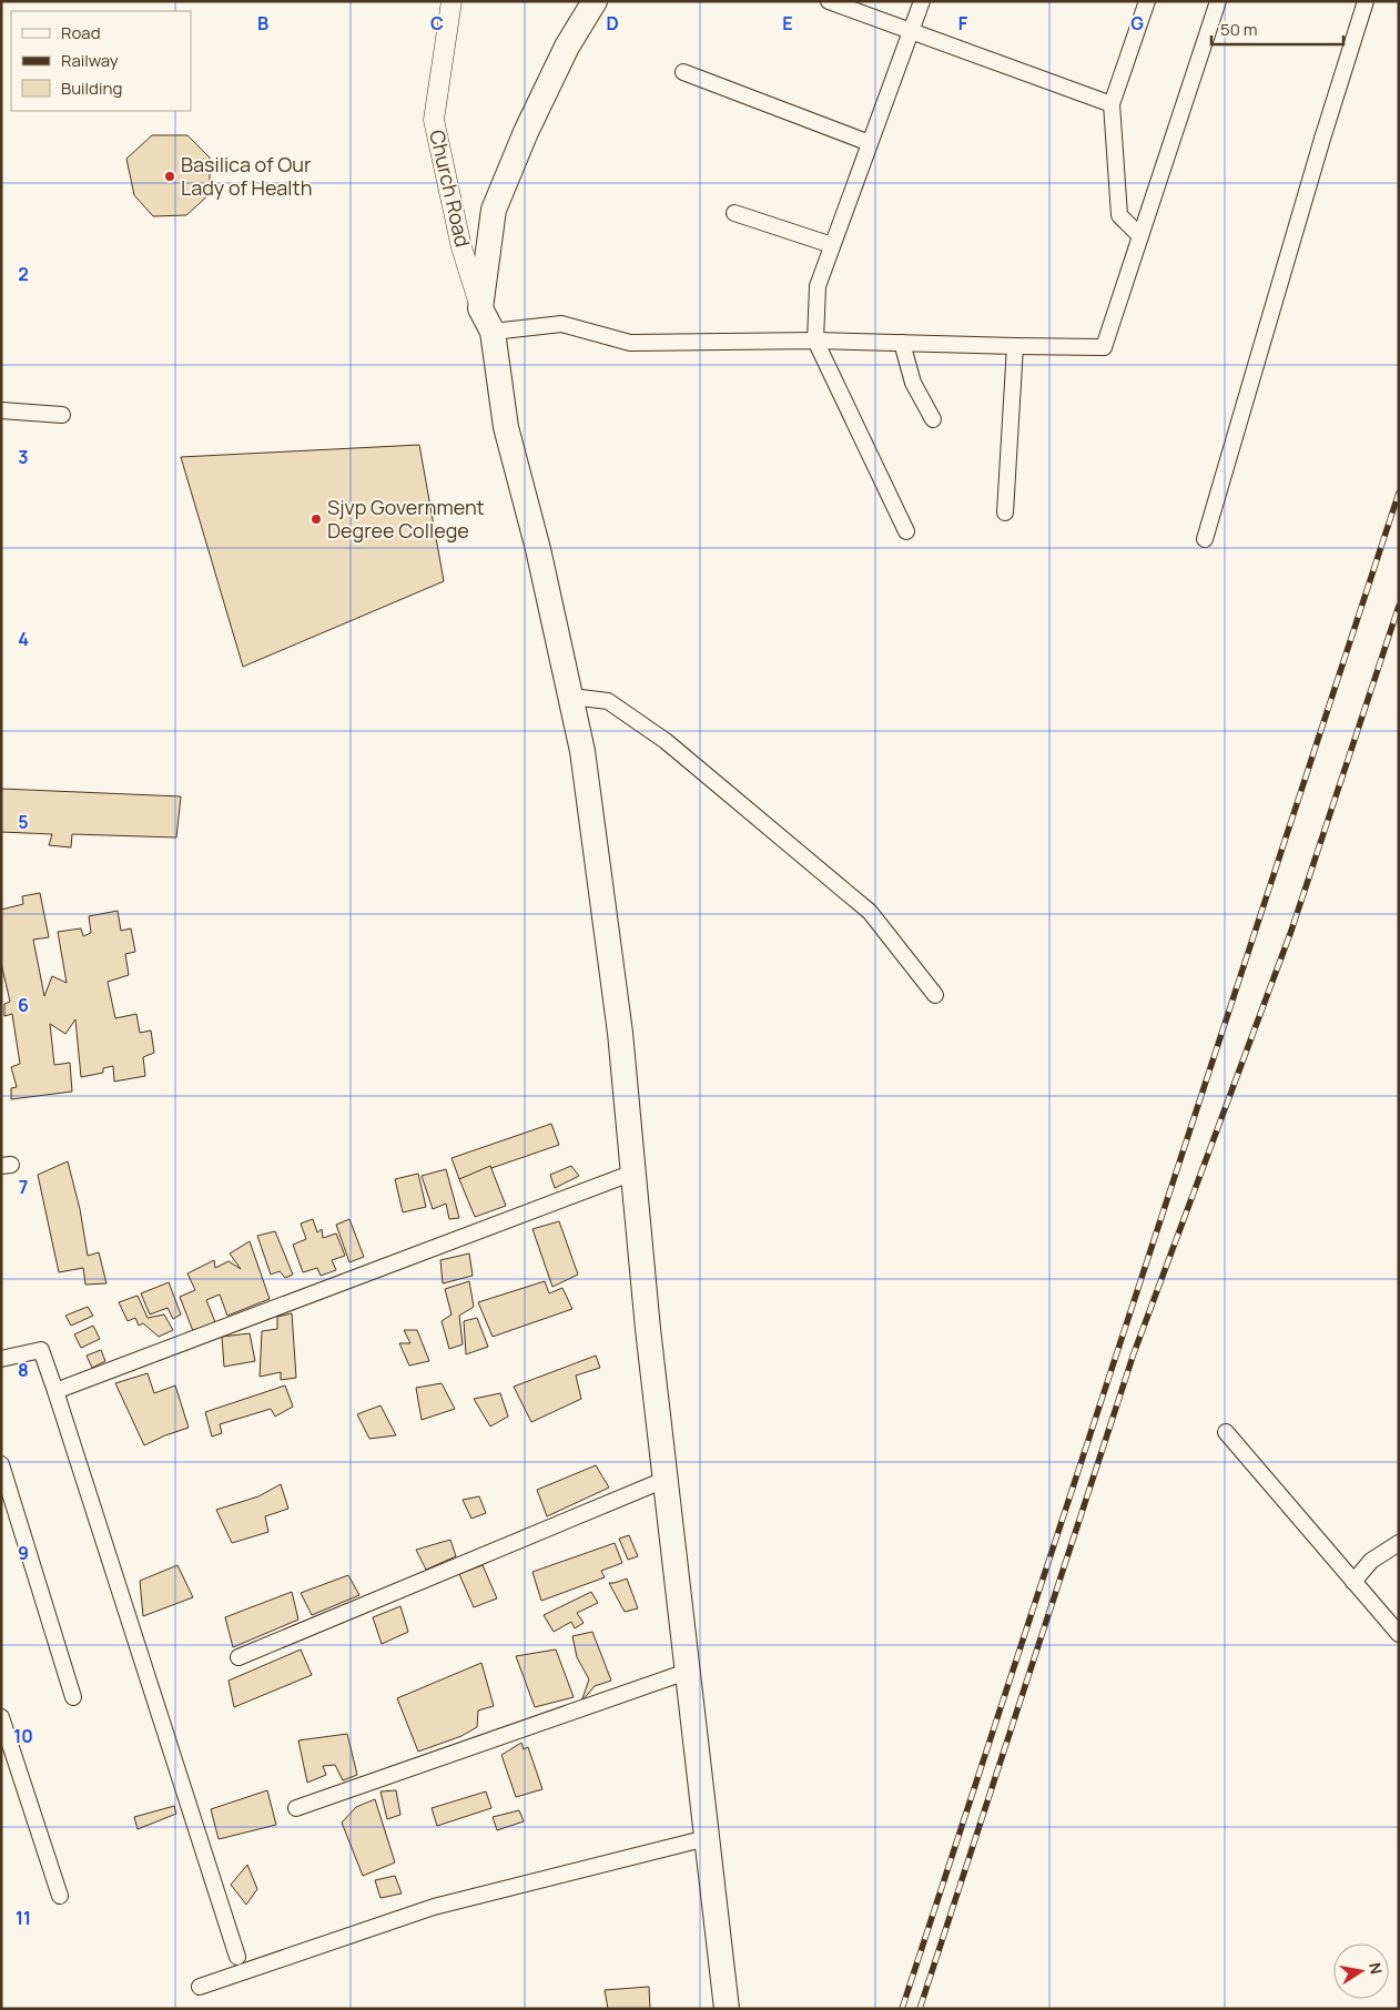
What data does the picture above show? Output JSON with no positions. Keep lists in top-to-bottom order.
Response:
{
  "streets": {
    "street": ["Church Road"]
  },
  "places": ["Basilica of Our Lady of Health", "Sjvp Government Degree College"],
  "legend": ["Road", "Railway", "Building"],
  "scale_bar": "50 m",
  "north": "right",
  "grid": {
    "columns": [
      "B",
      "C",
      "D",
      "E",
      "F",
      "G"
    ],
    "rows": [
      "2",
      "3",
      "4",
      "5",
      "6",
      "7",
      "8",
      "9",
      "10",
      "11"
    ]
  }
}
